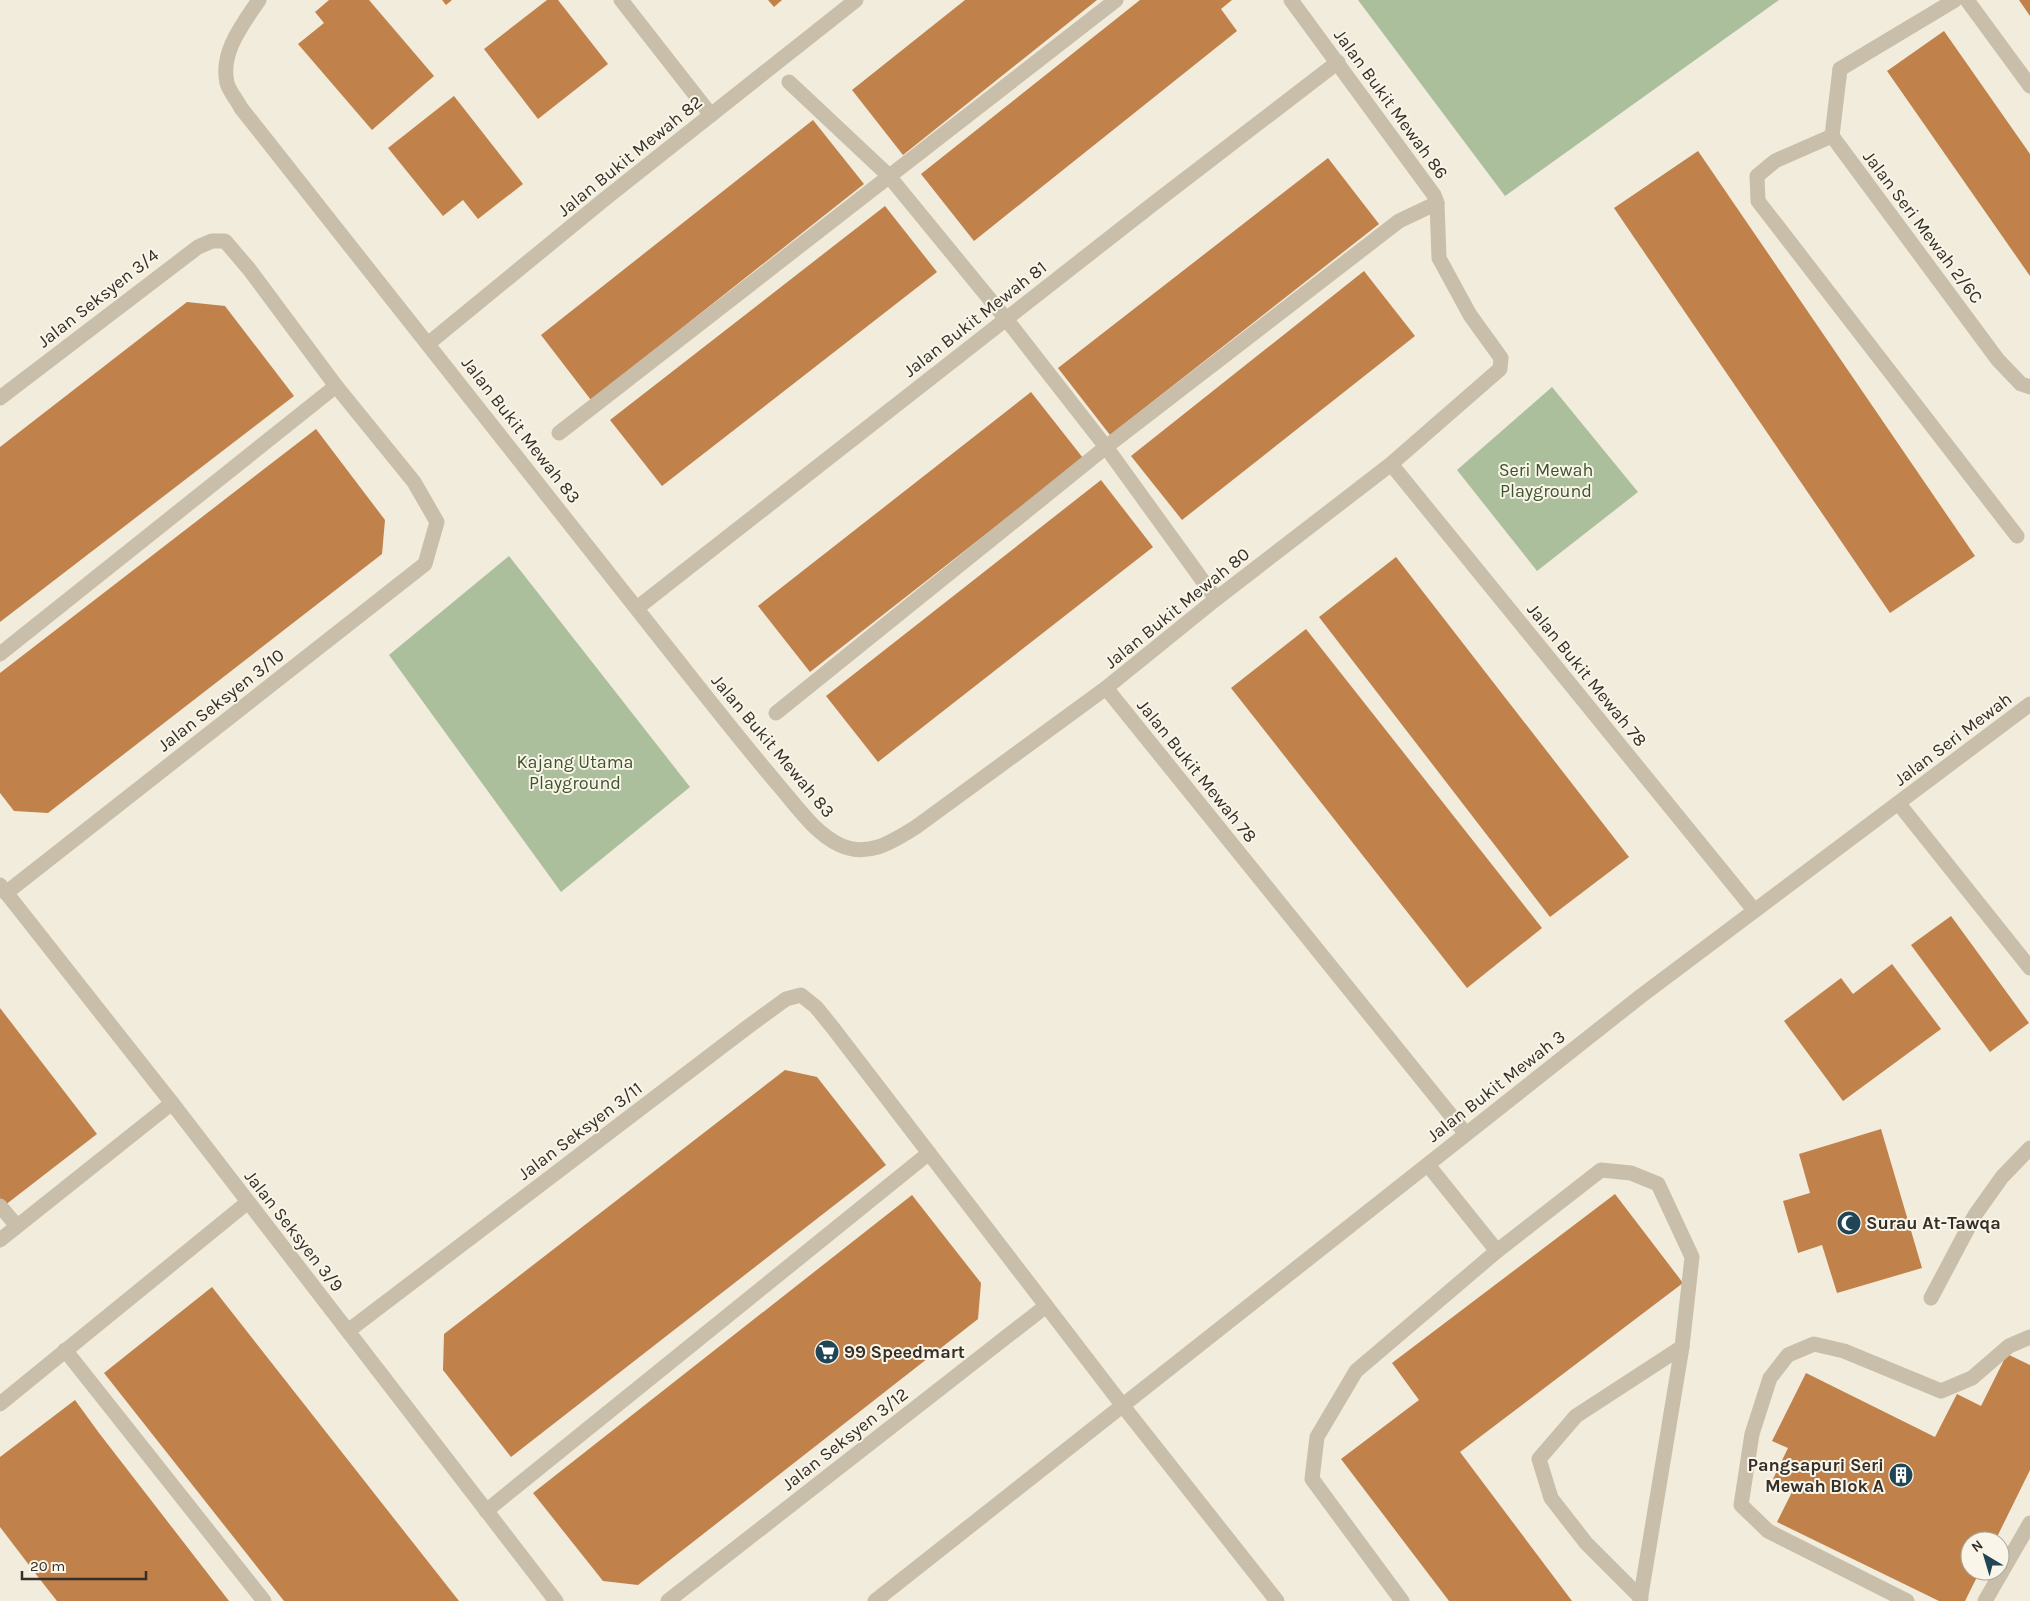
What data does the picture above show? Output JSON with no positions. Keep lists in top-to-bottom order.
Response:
{
  "streets": {
    "street": [
      "Jalan Bukit Mewah 86",
      "Jalan Bukit Mewah 82",
      "Jalan Seri Mewah 2/6C",
      "Jalan Seksyen 3/4",
      "Jalan Bukit Mewah 81",
      "Jalan Bukit Mewah 83",
      "Jalan Bukit Mewah 80",
      "Jalan Bukit Mewah 78",
      "Jalan Seksyen 3/10",
      "Jalan Seri Mewah",
      "Jalan Bukit Mewah 3",
      "Jalan Seksyen 3/11",
      "Jalan Seksyen 3/9",
      "Jalan Seksyen 3/12"
    ]
  },
  "crossings": [
    ["Jalan Bukit Mewah 86", "Jalan Bukit Mewah 81"],
    ["Jalan Bukit Mewah 86", "Jalan Bukit Mewah 80"],
    ["Jalan Bukit Mewah 82", "Jalan Bukit Mewah 83"],
    ["Jalan Seksyen 3/4", "Jalan Seksyen 3/10"],
    ["Jalan Bukit Mewah 81", "Jalan Bukit Mewah 83"],
    ["Jalan Bukit Mewah 83", "Jalan Bukit Mewah 80"],
    ["Jalan Bukit Mewah 80", "Jalan Bukit Mewah 78"],
    ["Jalan Bukit Mewah 78", "Jalan Bukit Mewah 3"],
    ["Jalan Seksyen 3/10", "Jalan Seksyen 3/9"],
    ["Jalan Seri Mewah", "Jalan Bukit Mewah 3"],
    ["Jalan Bukit Mewah 3", "Jalan Seksyen 3/11"],
    ["Jalan Seksyen 3/11", "Jalan Seksyen 3/9"],
    ["Jalan Seksyen 3/11", "Jalan Seksyen 3/12"]
  ],
  "parks": ["Seri Mewah Playground", "Kajang Utama Playground"],
  "places": {
    "mosque": ["Surau At-Tawqa"],
    "supermarket": ["99 Speedmart"],
    "building": ["Pangsapuri Seri Mewah Blok A"]
  },
  "scale_bar": "20 m",
  "north": "top left"
}
